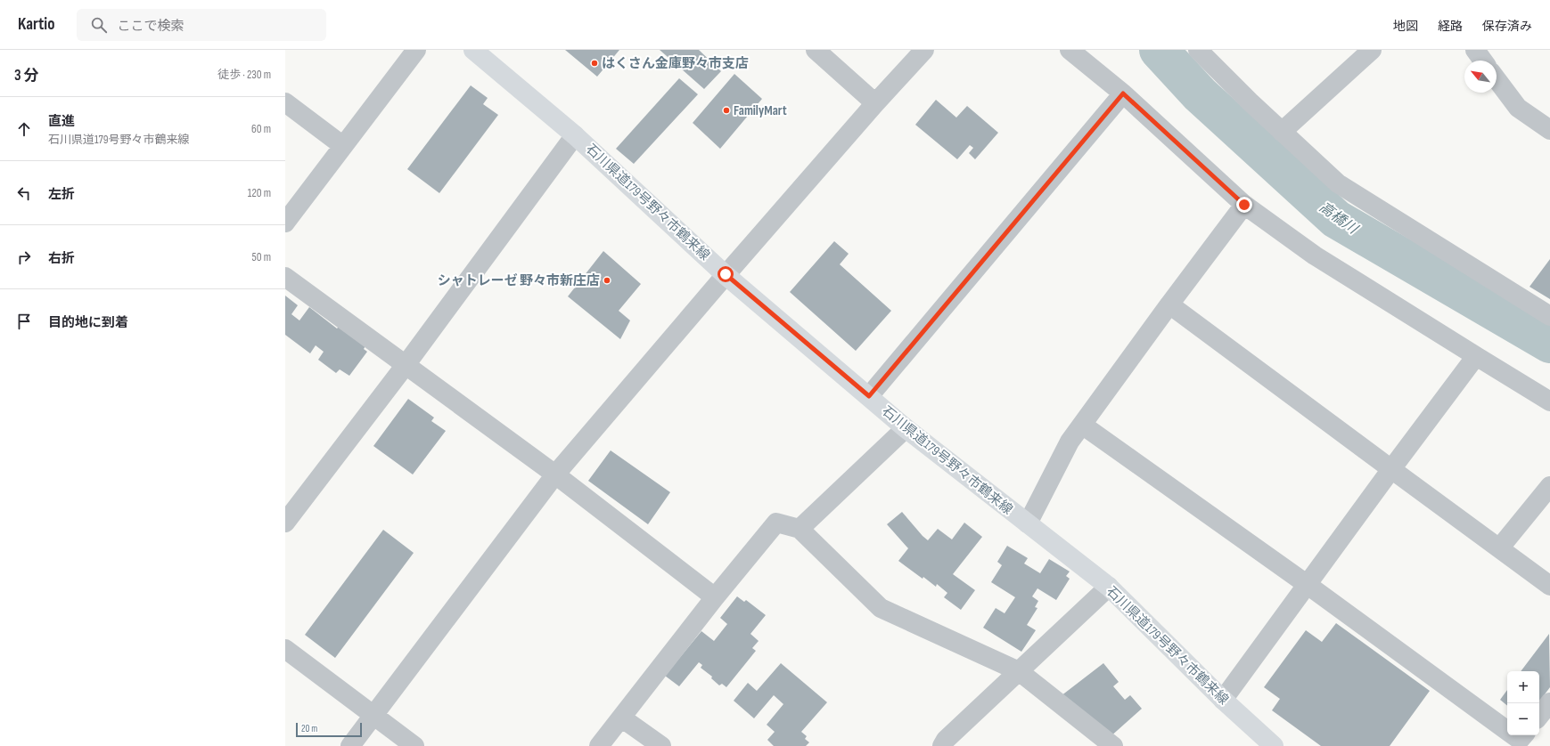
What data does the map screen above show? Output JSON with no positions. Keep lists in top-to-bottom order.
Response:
{
  "streets": {
    "main road": ["石川県道179号野々市鶴来線"]
  },
  "water": ["高橋川"],
  "places": ["はくさん金庫野々市支店", "FamilyMart", "シャトレーゼ 野々市新庄店"],
  "scale_bar": "20 m",
  "north": "top left",
  "page": {
    "header": "Kartio",
    "search": "ここで検索",
    "nav": ["地図", "経路", "保存済み"],
    "heading": ["3 分", "徒歩 · 230 m"],
    "list": [
      ["直進", "石川県道179号野々市鶴来線", "60 m"],
      ["左折", "120 m"],
      ["右折", "50 m"],
      "目的地に到着"
    ],
    "map_buttons": ["+", "−"],
    "scale": "20 m"
  }
}
